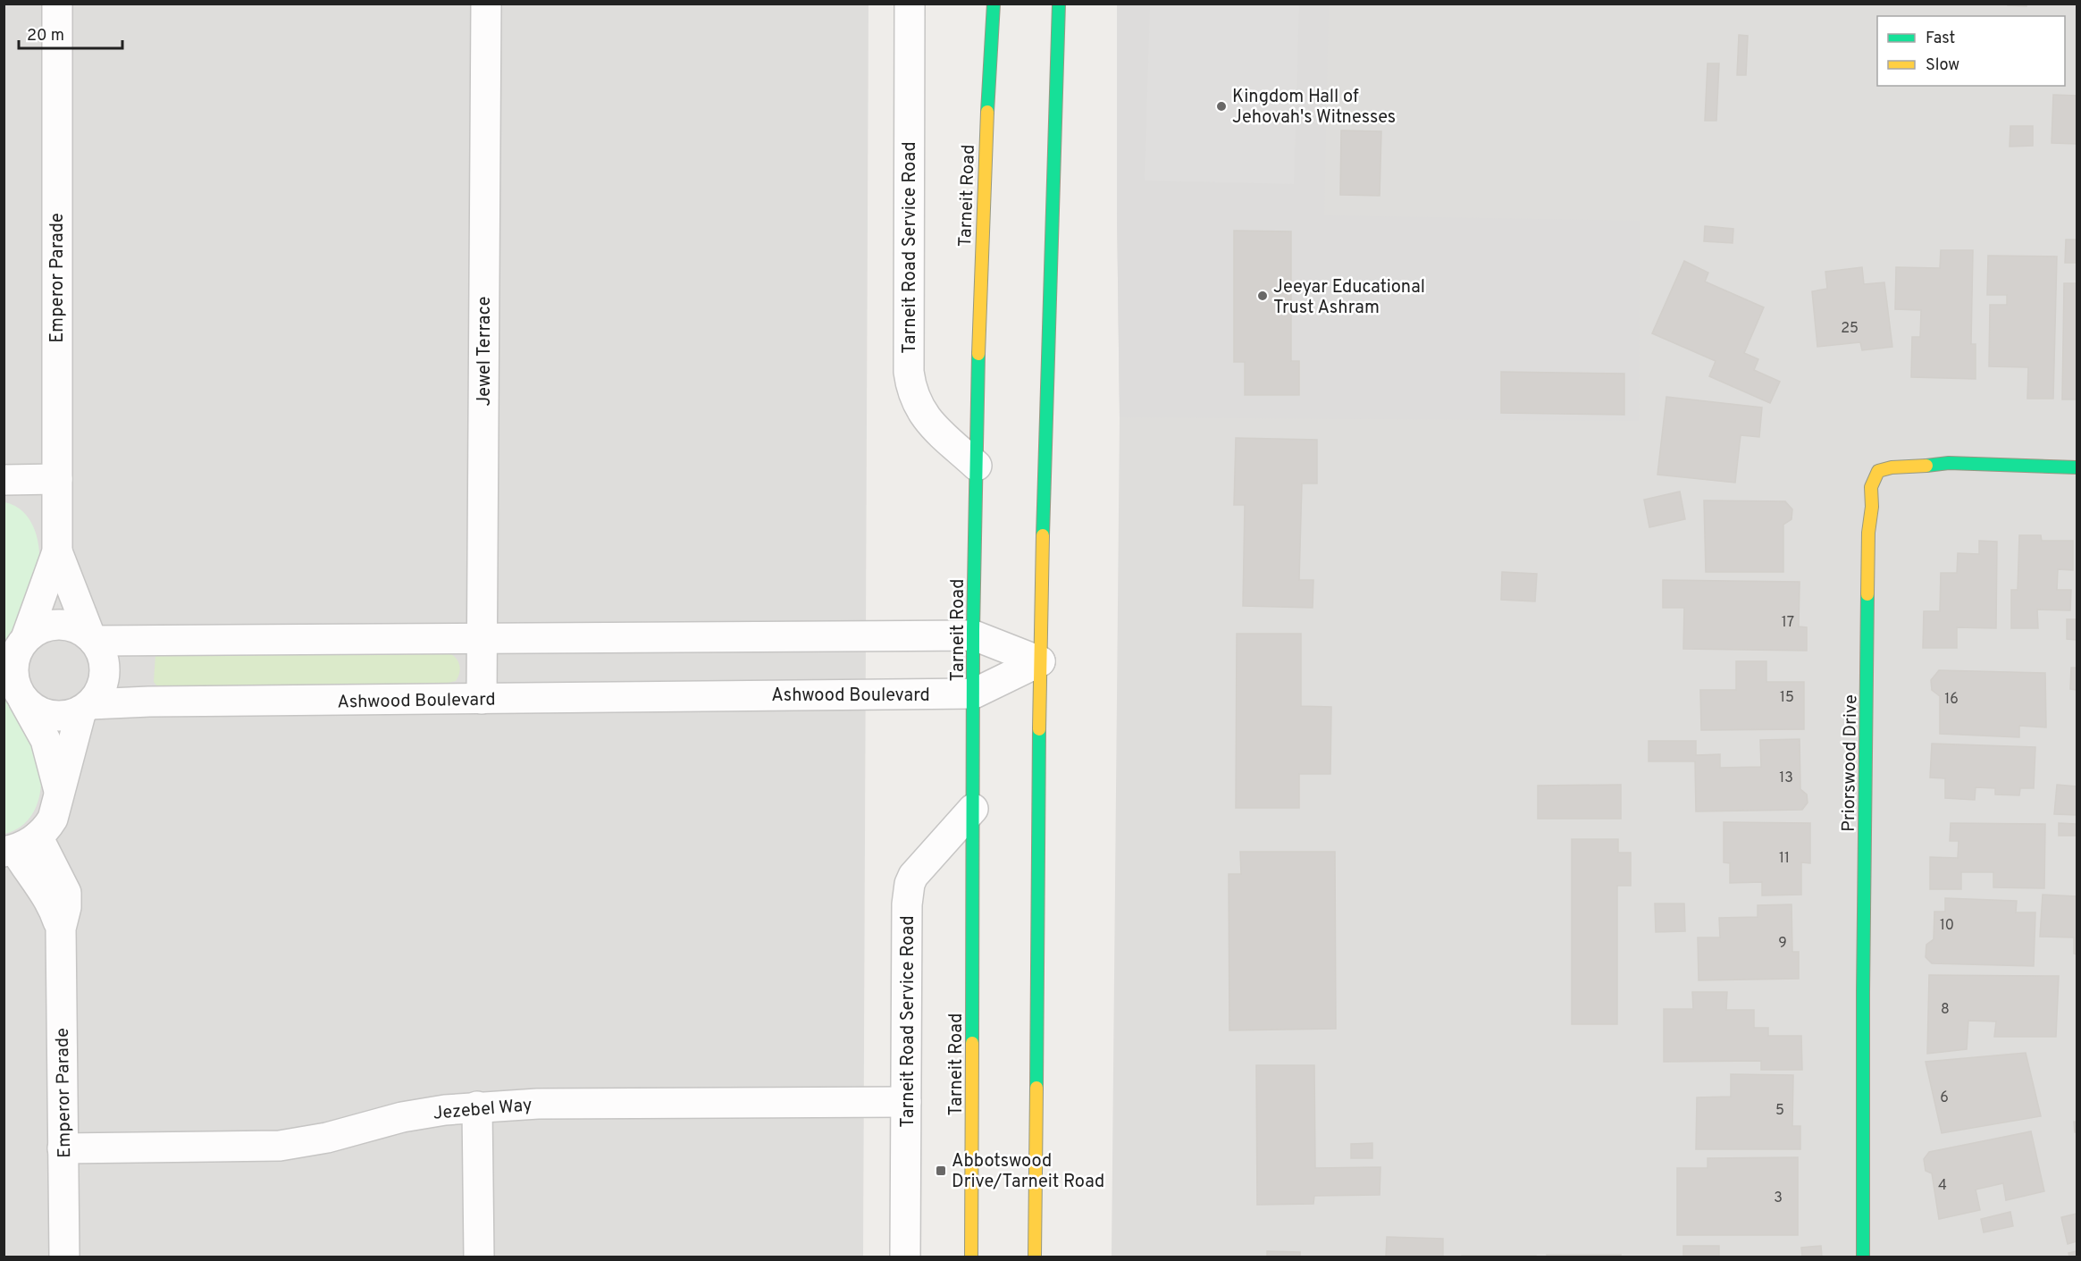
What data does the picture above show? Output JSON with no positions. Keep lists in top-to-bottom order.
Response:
{
  "streets": {
    "main road": ["Tarneit Road", "Priorswood Drive"],
    "street": [
      "Tarneit Road Service Road",
      "Emperor Parade",
      "Jewel Terrace",
      "Ashwood Boulevard",
      "Jezebel Way"
    ]
  },
  "crossings": [
    ["Tarneit Road", "Tarneit Road Service Road"],
    ["Tarneit Road", "Ashwood Boulevard"],
    ["Tarneit Road Service Road", "Jezebel Way"],
    ["Emperor Parade", "Ashwood Boulevard"],
    ["Emperor Parade", "Jezebel Way"],
    ["Jewel Terrace", "Ashwood Boulevard"]
  ],
  "places": {
    "other": ["Kingdom Hall of Jehovah's Witnesses", "Jeeyar Educational Trust Ashram"],
    "transit": ["Abbotswood Drive/Tarneit Road"]
  },
  "house_numbers": [
    "25",
    "17",
    "15",
    "16",
    "13",
    "11",
    "10",
    "9",
    "8",
    "6",
    "5",
    "4",
    "3"
  ],
  "legend": ["Fast", "Slow"],
  "scale_bar": "20 m"
}
